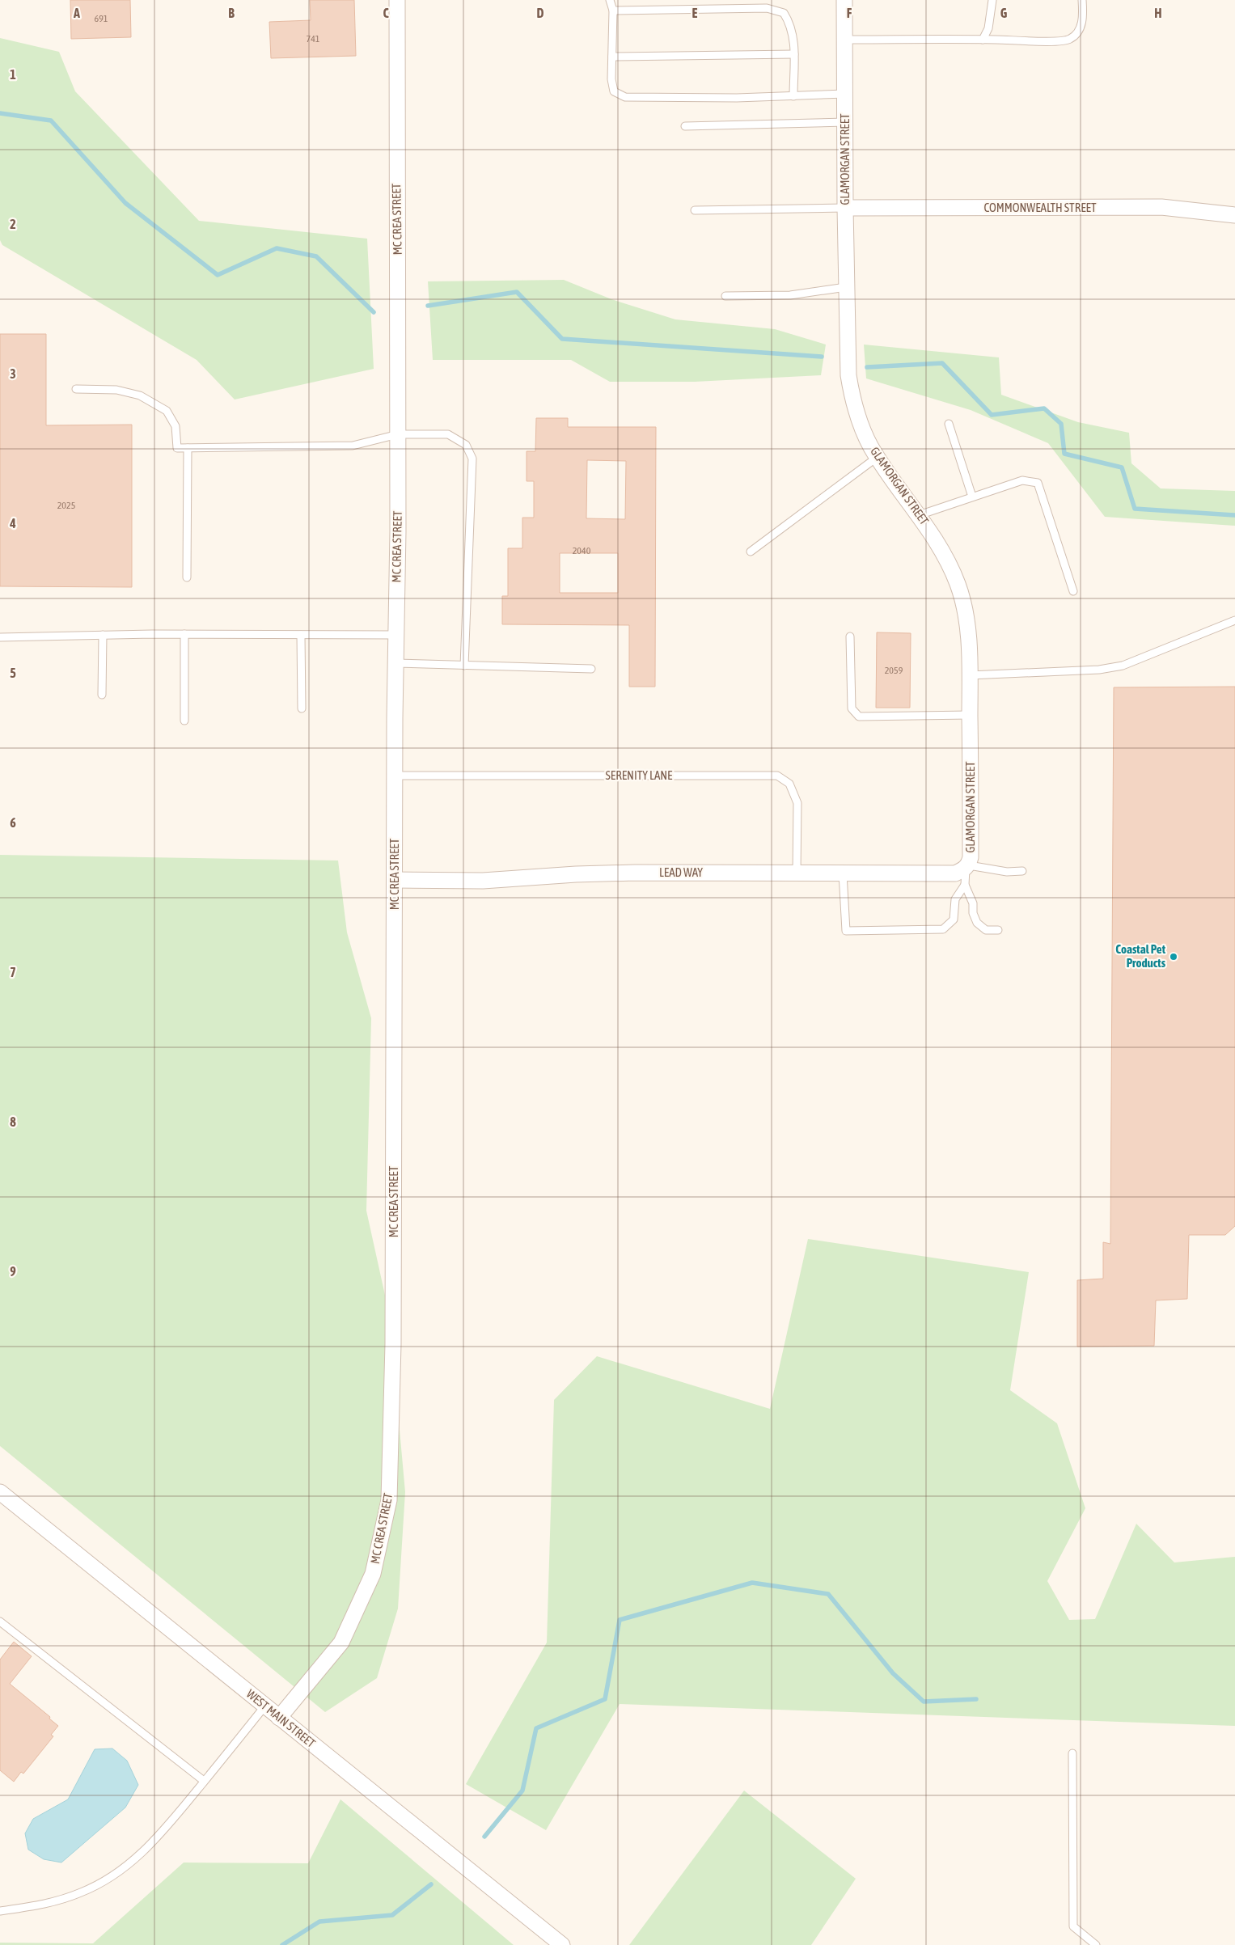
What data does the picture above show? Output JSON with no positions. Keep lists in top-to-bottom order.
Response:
{
  "streets": {
    "street": [
      "GLAMORGAN STREET",
      "COMMONWEALTH STREET",
      "MC CREA STREET",
      "LEAD WAY",
      "WEST MAIN STREET"
    ],
    "lane": ["SERENITY LANE"]
  },
  "crossings": [
    ["GLAMORGAN STREET", "COMMONWEALTH STREET"],
    ["GLAMORGAN STREET", "LEAD WAY"],
    ["MC CREA STREET", "SERENITY LANE"],
    ["MC CREA STREET", "LEAD WAY"],
    ["MC CREA STREET", "WEST MAIN STREET"],
    ["SERENITY LANE", "LEAD WAY"]
  ],
  "places": ["Coastal Pet Products"],
  "house_numbers": [
    "691",
    "741",
    "2025",
    "2040",
    "2059"
  ],
  "grid": {
    "columns": [
      "A",
      "B",
      "C",
      "D",
      "E",
      "F",
      "G",
      "H"
    ],
    "rows": [
      "1",
      "2",
      "3",
      "4",
      "5",
      "6",
      "7",
      "8",
      "9"
    ]
  }
}
